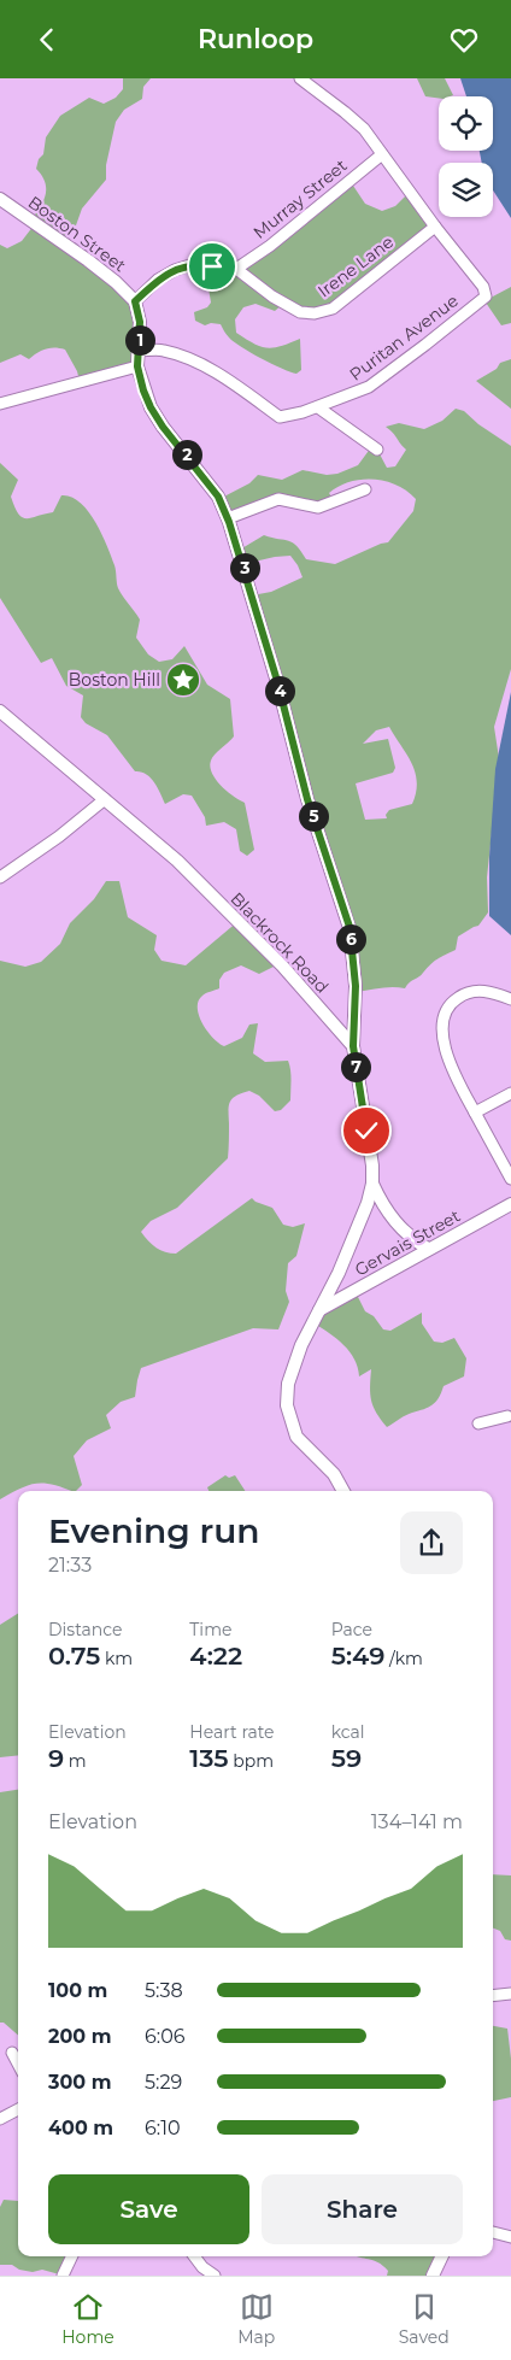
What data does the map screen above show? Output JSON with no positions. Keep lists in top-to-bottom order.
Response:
{
  "streets": {
    "street": [
      "Murray Street",
      "Boston Street",
      "Irene Lane",
      "Puritan Avenue",
      "Blackrock Road",
      "Gervais Street"
    ]
  },
  "crossings": [
    ["Murray Street", "Irene Lane"],
    ["Irene Lane", "Puritan Avenue"]
  ],
  "places": {
    "place": ["Boston Hill"]
  },
  "page": {
    "header": "Runloop",
    "pins": [
      "1",
      "2",
      "3",
      "4",
      "5",
      "6",
      "7"
    ],
    "heading": ["Evening run", "21:33"],
    "stats": [
      ["Distance", "0.75 km"],
      ["Time", "4:22"],
      ["Pace", "5:49 /km"],
      ["Elevation", "9 m"],
      ["Heart rate", "135 bpm"],
      ["kcal", "59"]
    ],
    "chart": ["Elevation", "134–141 m"],
    "list": [
      {
        "name": "100 m",
        "note": "5:38"
      },
      {
        "name": "200 m",
        "note": "6:06"
      },
      {
        "name": "300 m",
        "note": "5:29"
      },
      {
        "name": "400 m",
        "note": "6:10"
      }
    ],
    "buttons": ["Save", "Share"],
    "tabs": ["Home", "Map", "Saved"]
  }
}
